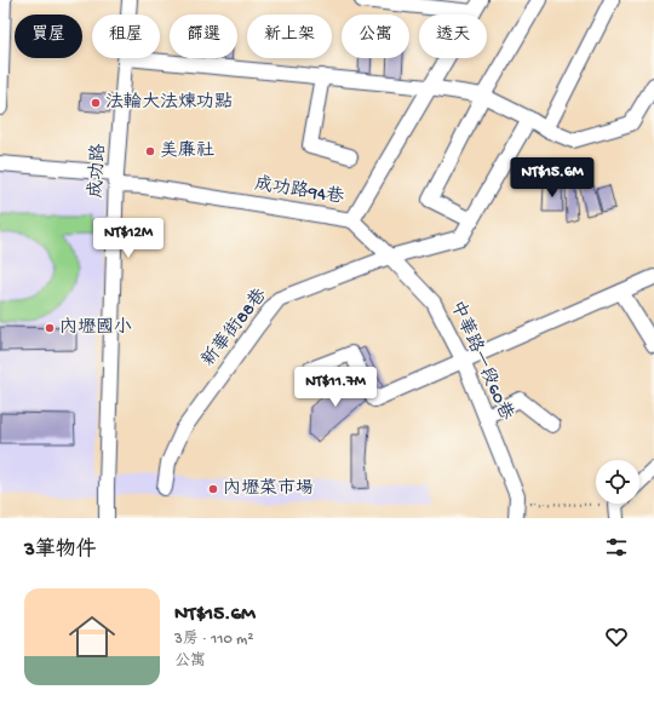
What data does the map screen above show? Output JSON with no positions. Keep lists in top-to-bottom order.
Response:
{
  "streets": {
    "street": [
      "成功路",
      "成功路94巷",
      "新華街88巷",
      "中華路一段60巷"
    ]
  },
  "crossings": [
    ["成功路", "成功路94巷"],
    ["成功路94巷", "中華路一段60巷"],
    ["新華街88巷", "中華路一段60巷"]
  ],
  "places": [
    "法輪大法煉功點",
    "美廉社",
    "內壢國小",
    "內壢菜市場"
  ],
  "page": {
    "chip": [
      "買屋",
      "租屋",
      "篩選",
      "新上架",
      "公寓",
      "透天"
    ],
    "price": ["NT$15.6M", "NT$12M", "NT$11.7M"],
    "heading": "3筆物件",
    "list": [
      {
        "name": "NT$15.6M",
        "note": "3房 · 110 m² · 公寓"
      }
    ]
  }
}
